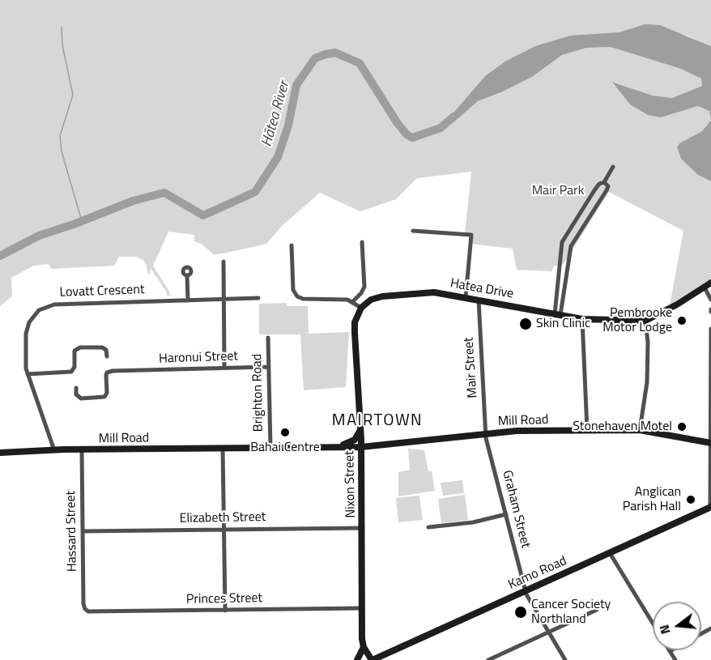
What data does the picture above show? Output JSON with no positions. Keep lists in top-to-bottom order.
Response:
{
  "streets": {
    "main road": [
      "Hatea Drive",
      "Mill Road",
      "Nixon Street",
      "Kamo Road"
    ],
    "street": [
      "Lovatt Crescent",
      "Haronui Street",
      "Mair Street",
      "Brighton Road",
      "Graham Street",
      "Elizabeth Street",
      "Hassard Street",
      "Princes Street"
    ]
  },
  "crossings": [
    ["Hatea Drive", "Mair Street"],
    ["Hatea Drive", "Nixon Street"],
    ["Lovatt Crescent", "Mill Road"],
    ["Haronui Street", "Brighton Road"],
    ["Mair Street", "Mill Road"],
    ["Mair Street", "Graham Street"],
    ["Brighton Road", "Mill Road"],
    ["Mill Road", "Nixon Street"],
    ["Mill Road", "Graham Street"],
    ["Mill Road", "Hassard Street"],
    ["Nixon Street", "Elizabeth Street"],
    ["Nixon Street", "Kamo Road"],
    ["Nixon Street", "Princes Street"],
    ["Graham Street", "Kamo Road"],
    ["Elizabeth Street", "Hassard Street"],
    ["Hassard Street", "Princes Street"]
  ],
  "districts": ["MAIRTOWN"],
  "water": ["Hātea River"],
  "parks": ["Mair Park"],
  "places": [
    "Pembrooke Motor Lodge",
    "Skin Clinic",
    "Stonehaven Motel",
    "Bahai Centre",
    "Anglican Parish Hall",
    "Cancer Society Northland"
  ],
  "north": "left"
}
